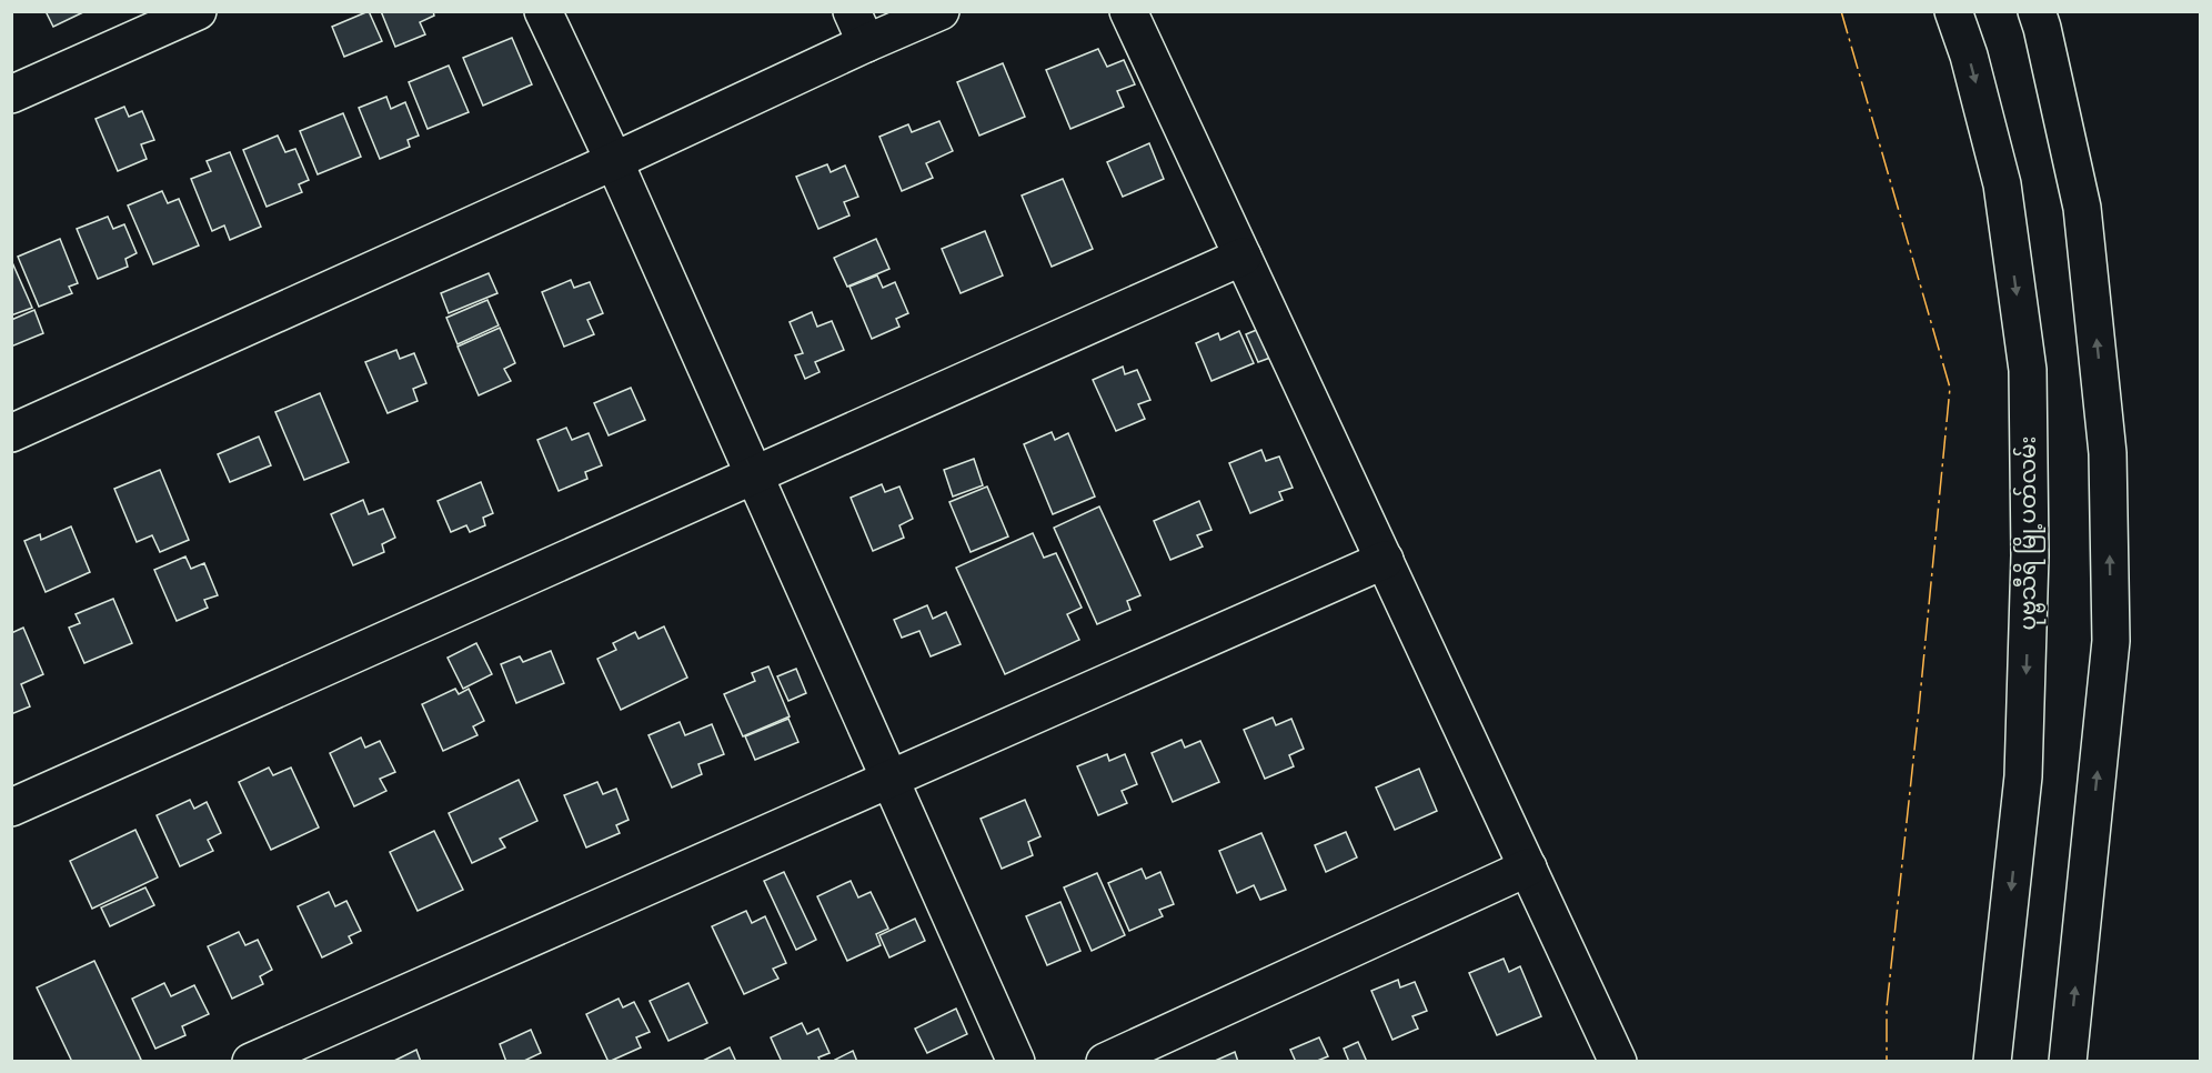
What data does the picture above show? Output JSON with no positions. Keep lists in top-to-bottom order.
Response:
{
  "streets": {
    "street": ["ပုဗ္ဗသီရိ မြို့ပတ်လမ်း"]
  }
}
